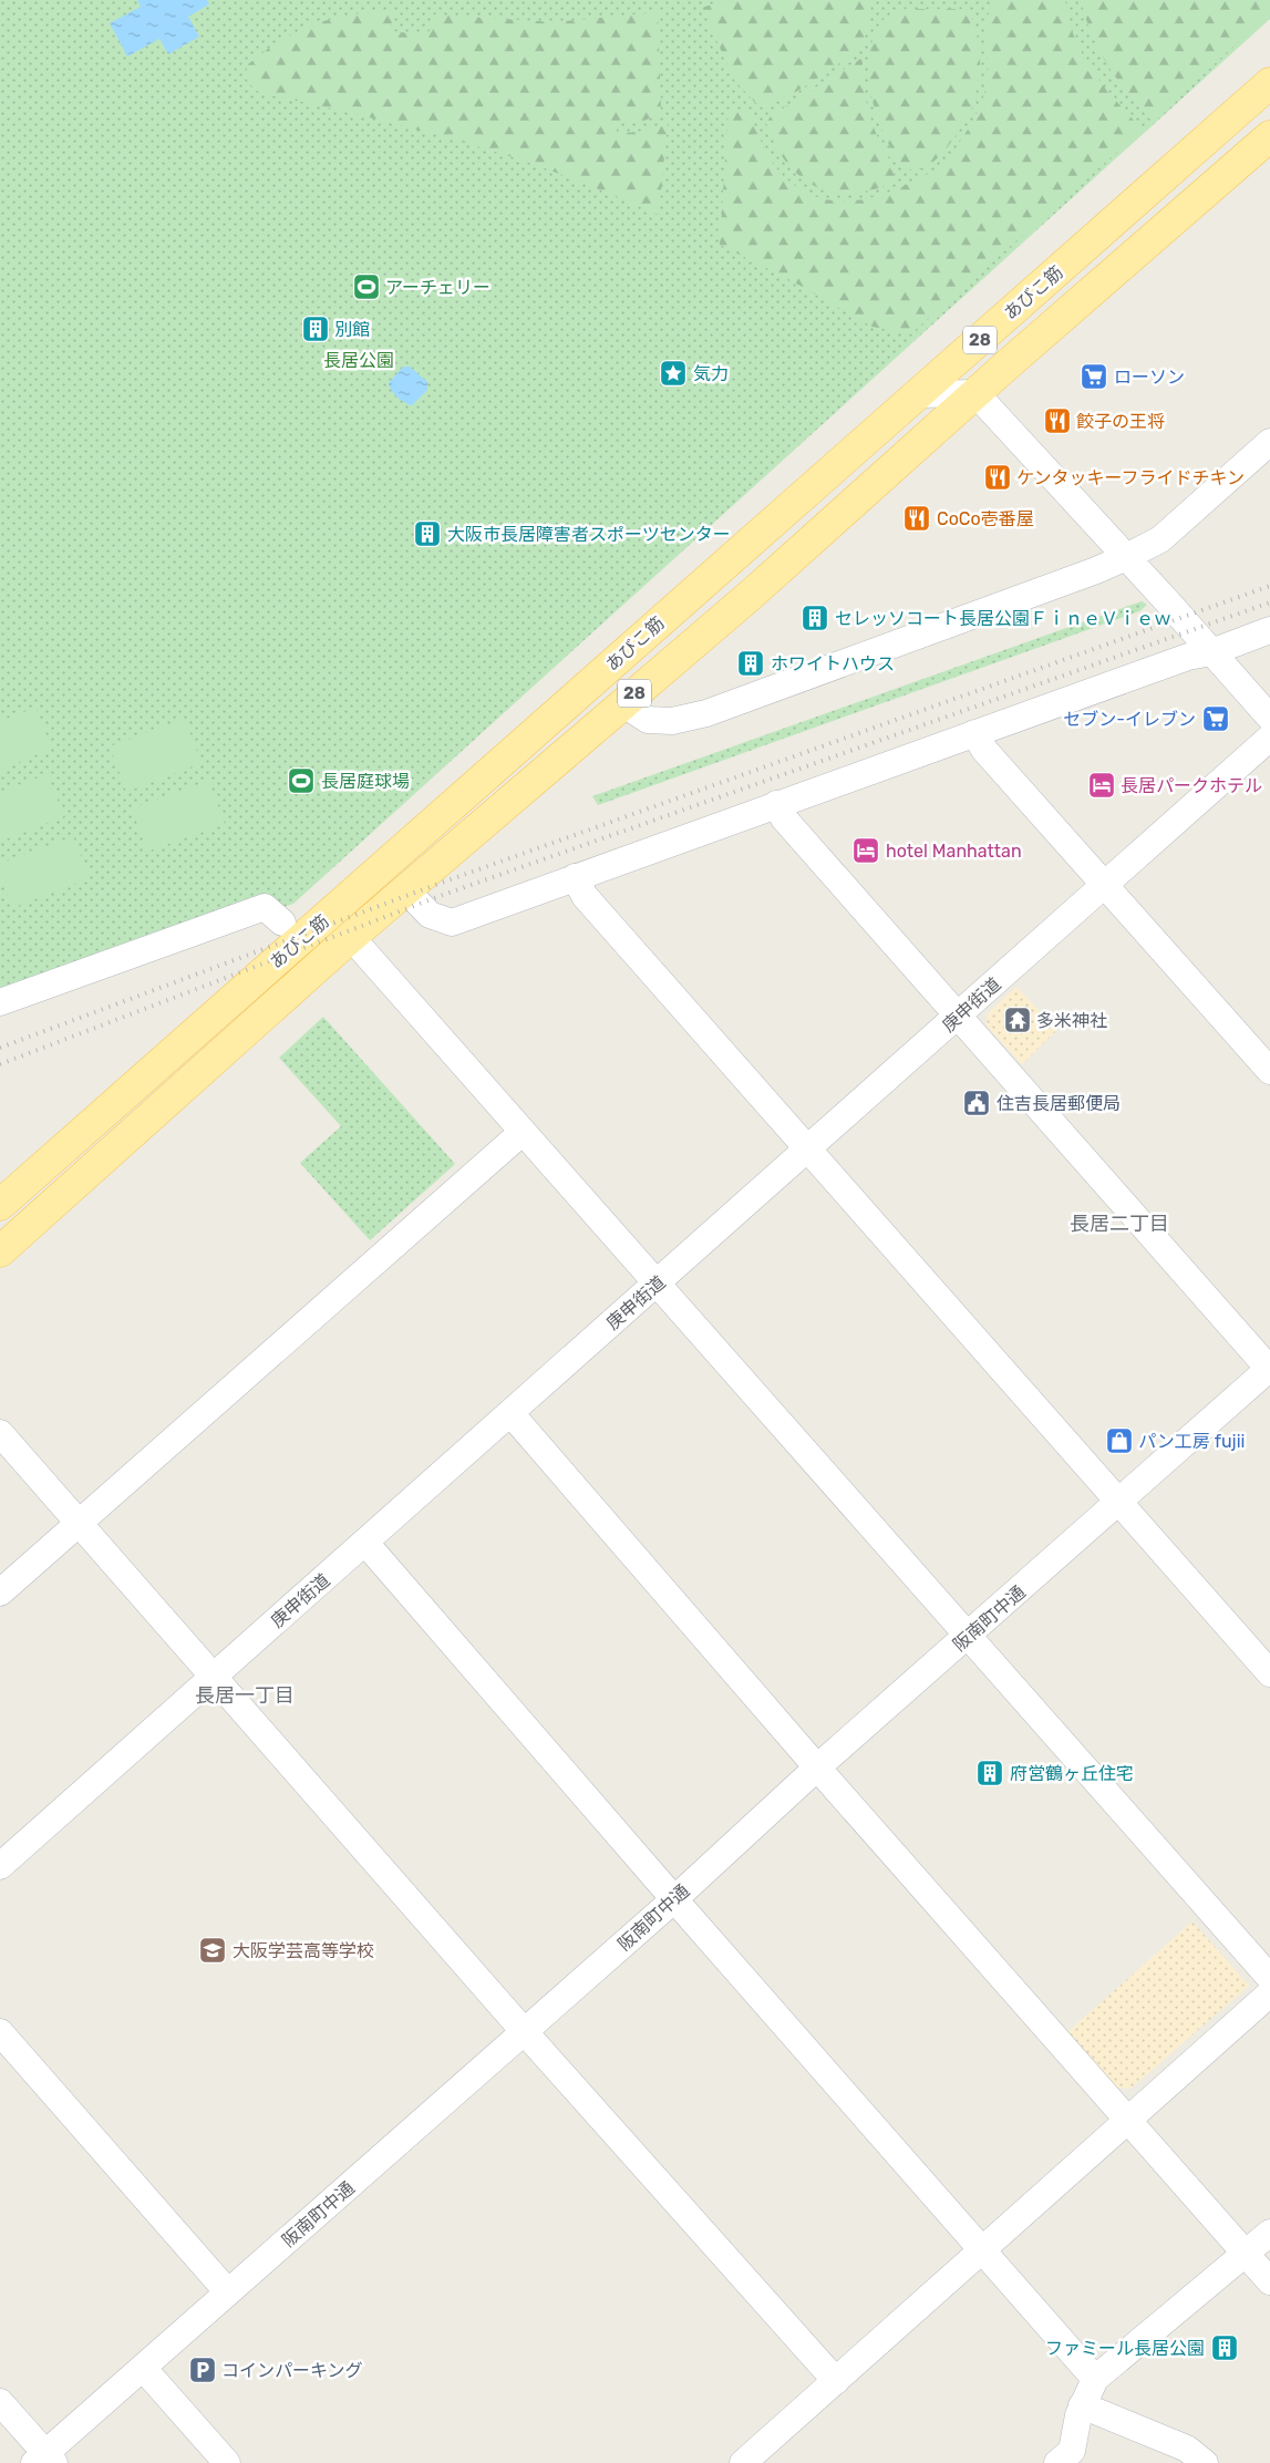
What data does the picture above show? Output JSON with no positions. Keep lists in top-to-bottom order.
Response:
{
  "streets": {
    "main road": ["あびこ筋", "28"],
    "street": ["庚申街道", "阪南町中通"]
  },
  "districts": ["長居二丁目", "長居一丁目"],
  "parks": ["長居公園"],
  "places": {
    "sports": ["アーチェリー", "長居庭球場"],
    "building": [
      "別館",
      "大阪市長居障害者スポーツセンター",
      "セレッソコート長居公園ＦｉｎｅＶｉｅｗ",
      "ホワイトハウス",
      "府営鶴ヶ丘住宅",
      "ファミール長居公園"
    ],
    "place": ["気力"],
    "supermarket": ["ローソン", "セブン-イレブン"],
    "restaurant": ["餃子の王将", "ケンタッキーフライドチキン", "CoCo壱番屋"],
    "hotel": ["長居パークホテル", "hotel Manhattan"],
    "temple": ["多米神社"],
    "public building": ["住吉長居郵便局"],
    "shop": ["パン工房 fujii"],
    "school or university": ["大阪学芸高等学校"],
    "parking": ["コインパーキング"]
  }
}
